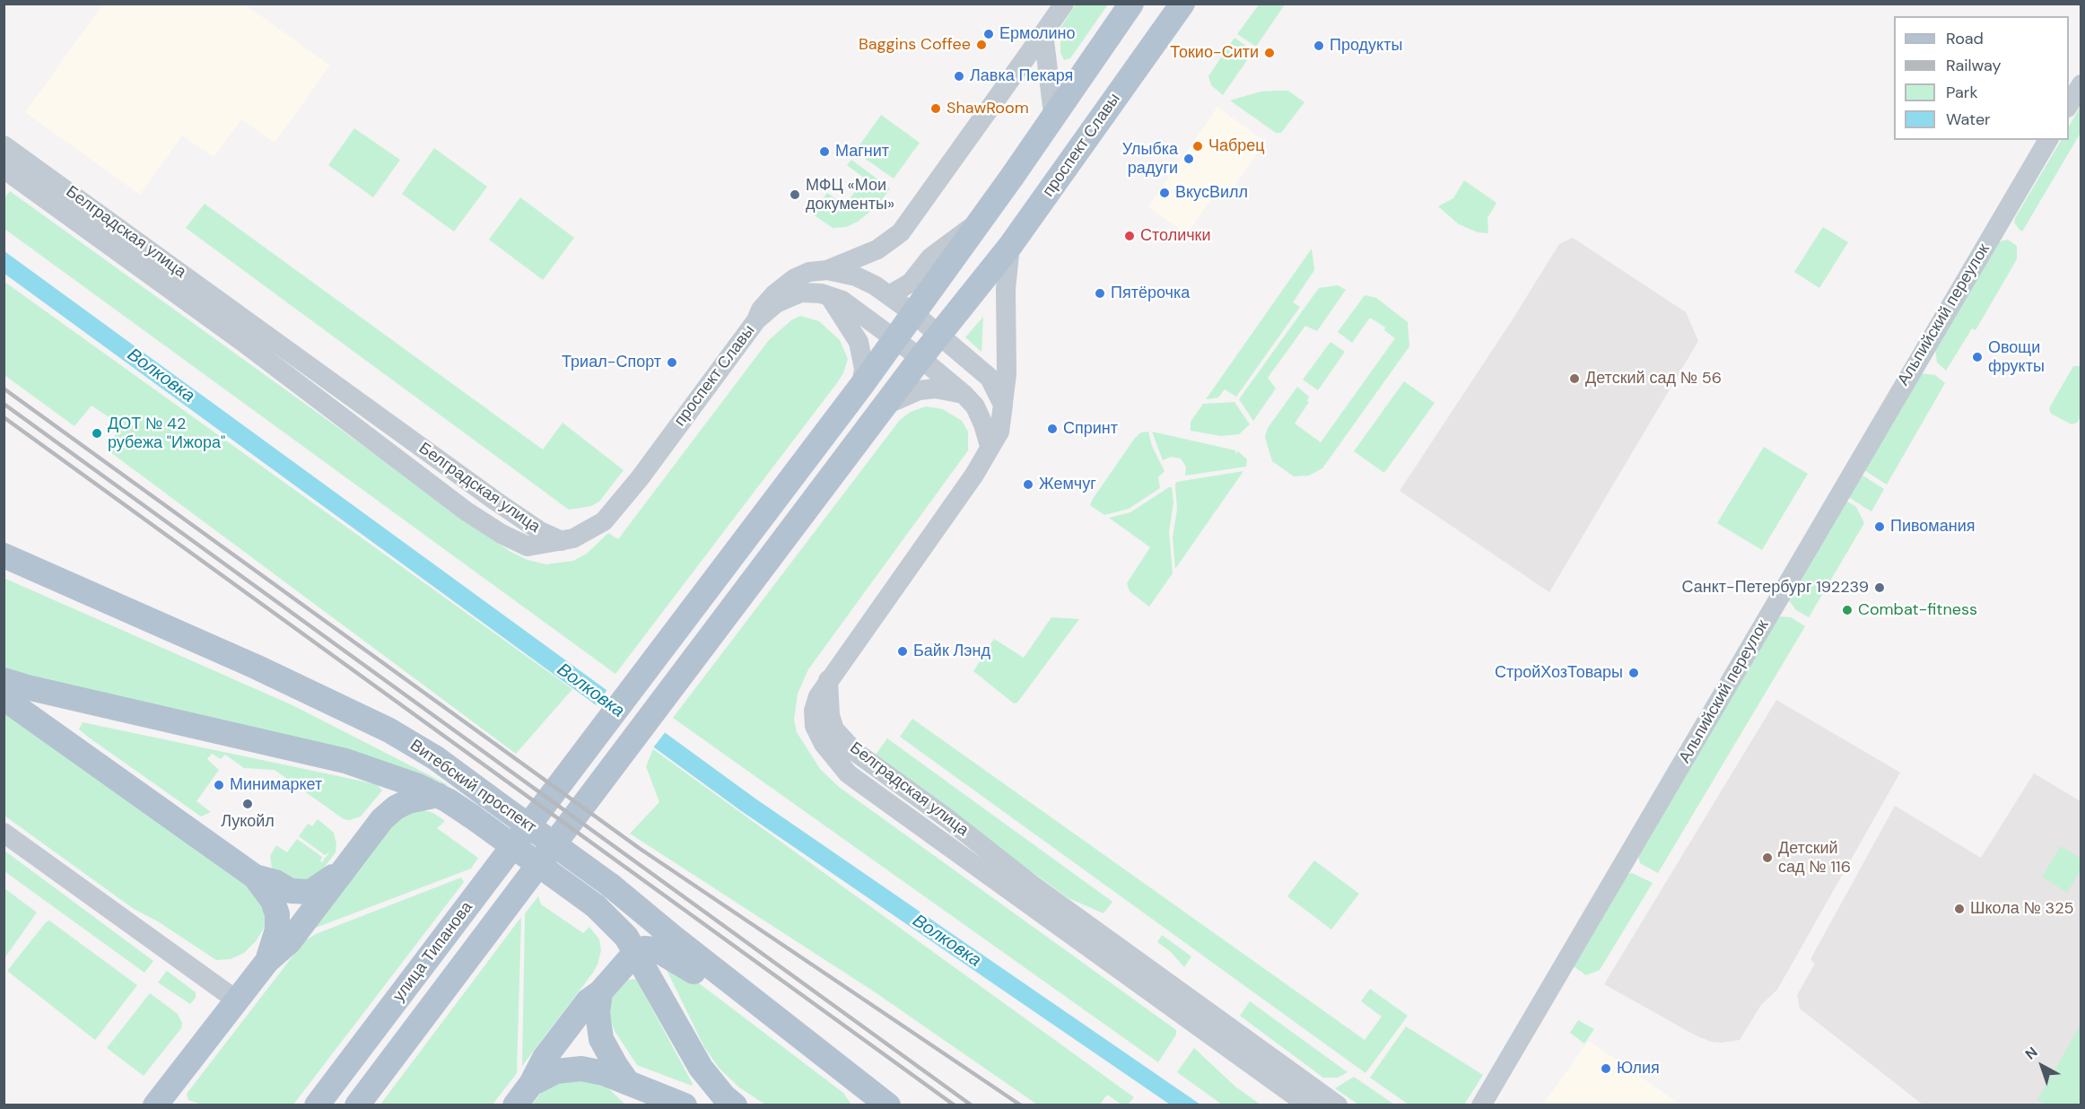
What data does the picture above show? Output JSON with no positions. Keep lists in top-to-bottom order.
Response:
{
  "streets": {
    "main road": ["проспект Славы", "Витебский проспект", "улица Типанова"],
    "street": ["Белградская улица", "Альпийский переулок"]
  },
  "crossings": [
    ["проспект Славы", "Белградская улица"],
    ["проспект Славы", "улица Типанова"]
  ],
  "water": ["Волковка"],
  "places": [
    "Ермолино",
    "Baggins Coffee",
    "Продукты",
    "Токио-Сити",
    "Лавка Пекаря",
    "ShawRoom",
    "Чабрец",
    "Магнит",
    "Улыбка радуги",
    "ВкусВилл",
    "МФЦ «Мои документы»",
    "Столички",
    "Пятёрочка",
    "Овощи фрукты",
    "Триал-Спорт",
    "Детский сад № 56",
    "Спринт",
    "ДОТ № 42 рубежа \"Ижора\"",
    "Жемчуг",
    "Пивомания",
    "Санкт-Петербург 192239",
    "Combat-fitness",
    "Байк Лэнд",
    "СтройХозТовары",
    "Минимаркет",
    "Лукойл",
    "Детский сад № 116",
    "Школа № 325",
    "Юлия"
  ],
  "legend": [
    "Road",
    "Railway",
    "Park",
    "Water"
  ],
  "north": "top left"
}
